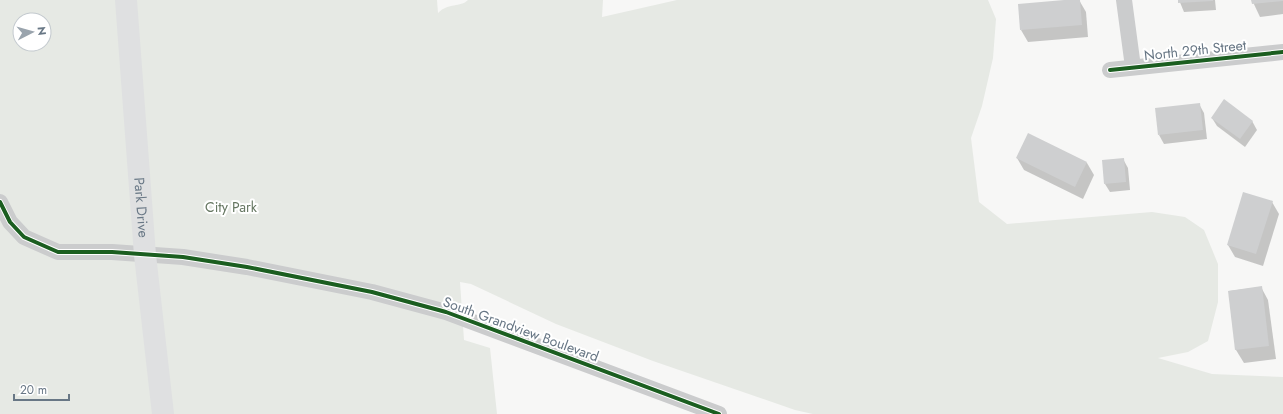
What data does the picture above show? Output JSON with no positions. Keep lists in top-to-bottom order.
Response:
{
  "streets": {
    "main road": ["Park Drive"],
    "street": ["North 29th Street", "South Grandview Boulevard"]
  },
  "crossings": [
    ["Park Drive", "South Grandview Boulevard"]
  ],
  "parks": ["City Park"],
  "scale_bar": "20 m",
  "north": "right"
}
